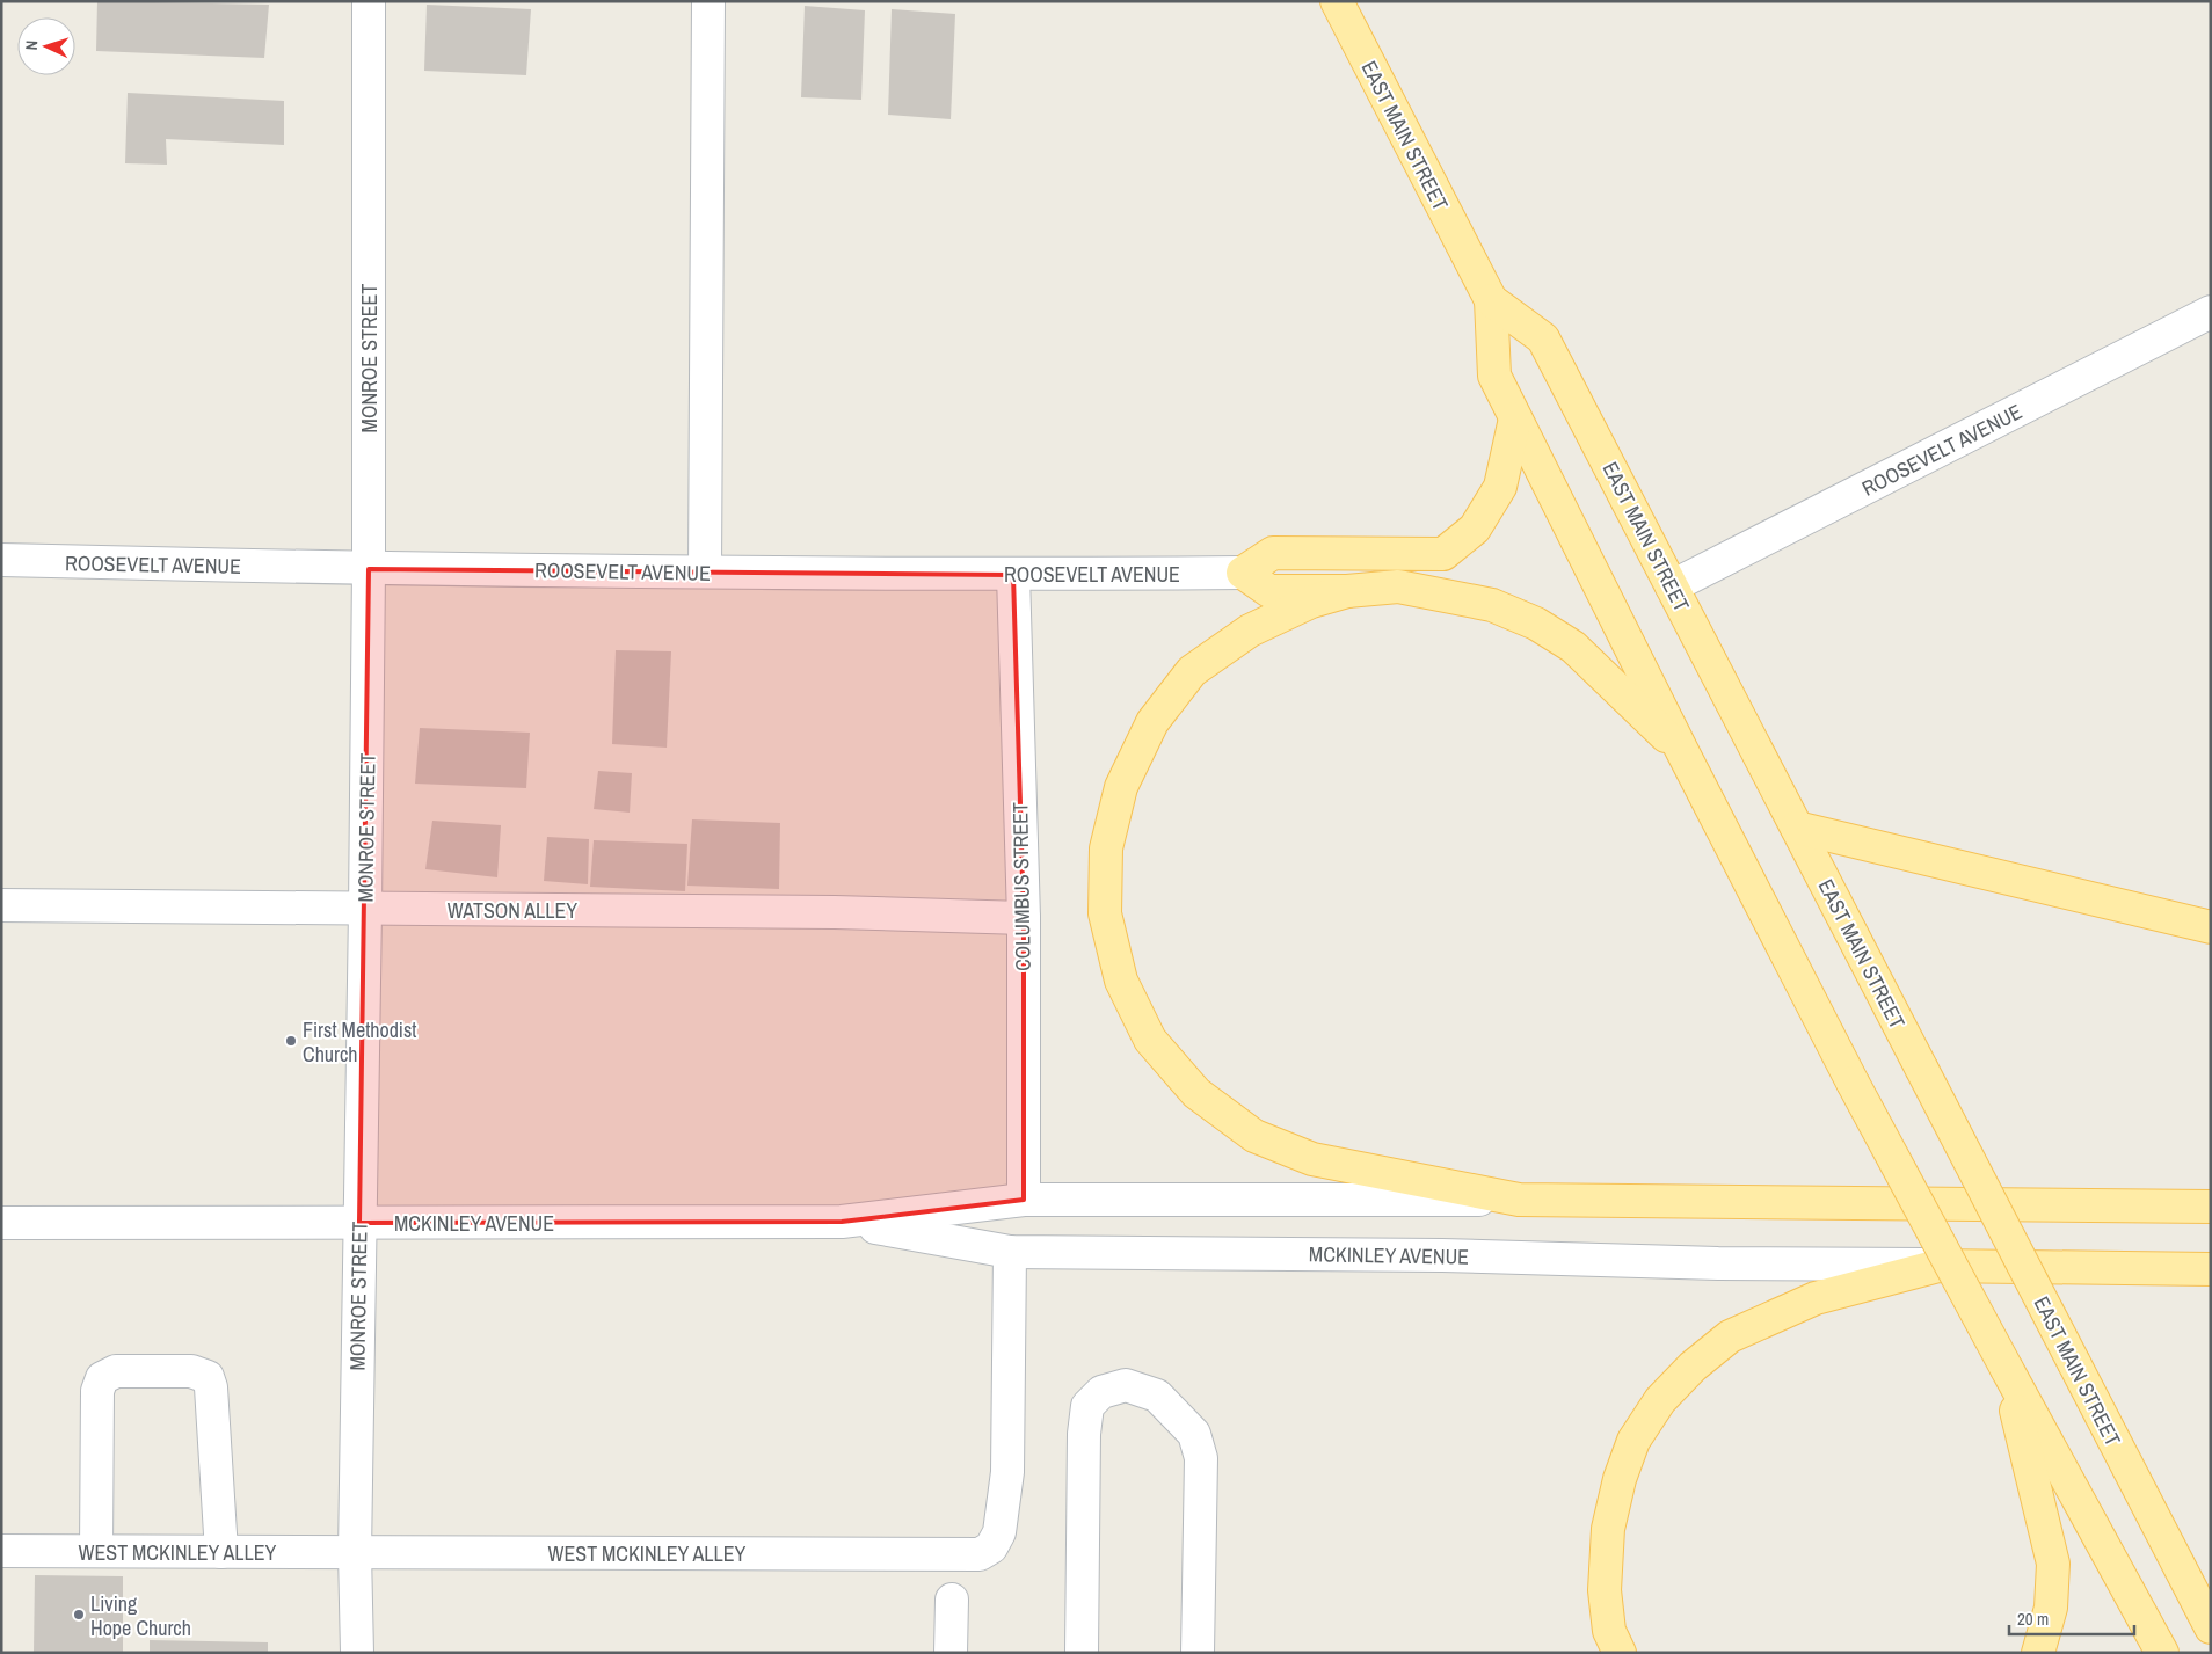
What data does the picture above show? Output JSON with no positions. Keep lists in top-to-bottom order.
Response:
{
  "streets": {
    "main road": ["EAST MAIN STREET"],
    "street": [
      "MONROE STREET",
      "ROOSEVELT AVENUE",
      "COLUMBUS STREET",
      "WATSON ALLEY",
      "MCKINLEY AVENUE",
      "WEST MCKINLEY ALLEY"
    ]
  },
  "crossings": [
    ["EAST MAIN STREET", "ROOSEVELT AVENUE"],
    ["MONROE STREET", "ROOSEVELT AVENUE"],
    ["MONROE STREET", "WATSON ALLEY"],
    ["MONROE STREET", "MCKINLEY AVENUE"],
    ["MONROE STREET", "WEST MCKINLEY ALLEY"],
    ["ROOSEVELT AVENUE", "COLUMBUS STREET"],
    ["COLUMBUS STREET", "WATSON ALLEY"],
    ["COLUMBUS STREET", "MCKINLEY AVENUE"],
    ["MCKINLEY AVENUE", "WEST MCKINLEY ALLEY"]
  ],
  "places": ["First Methodist Church", "Living Hope Church"],
  "scale_bar": "20 m",
  "north": "left"
}
